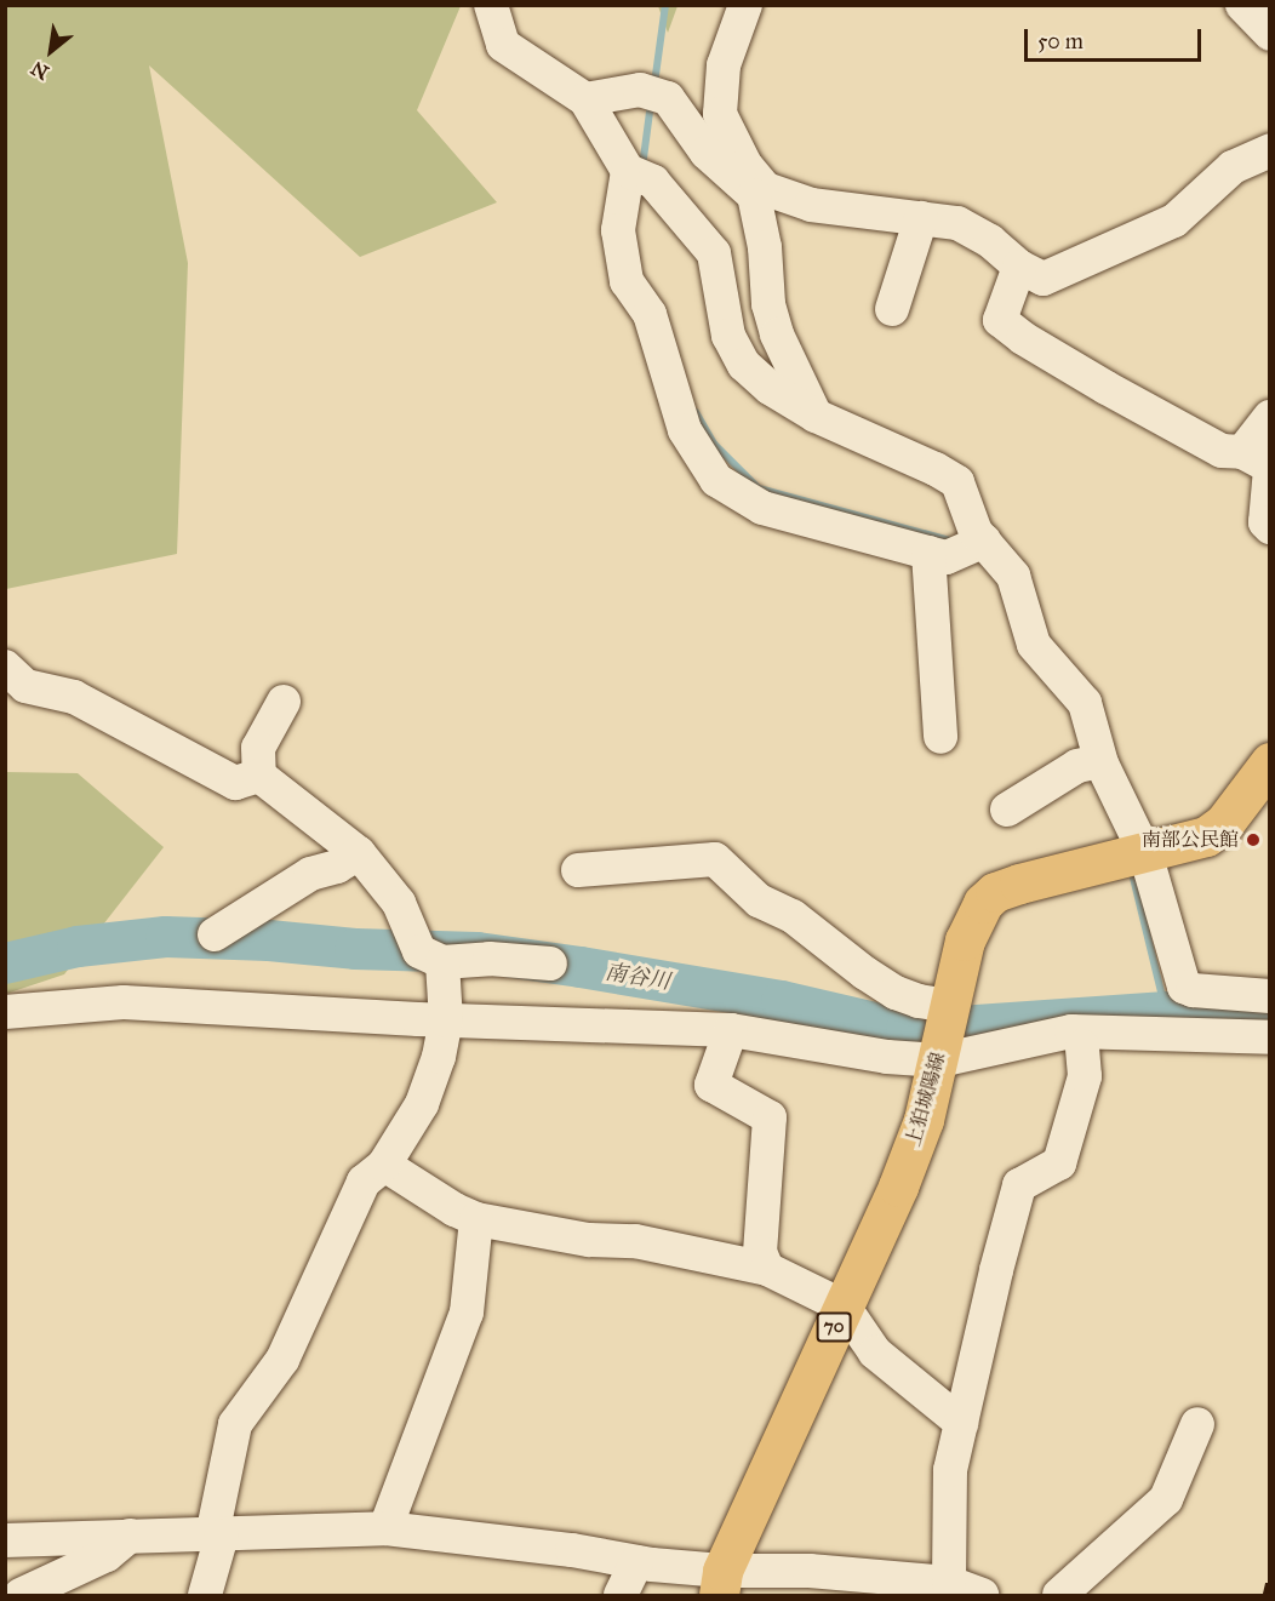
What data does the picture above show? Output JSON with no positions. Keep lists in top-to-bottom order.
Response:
{
  "streets": {
    "main road": ["上狛城陽線", "70"]
  },
  "water": ["南谷川"],
  "places": ["南部公民館"],
  "scale_bar": "50 m",
  "north": "bottom left"
}
